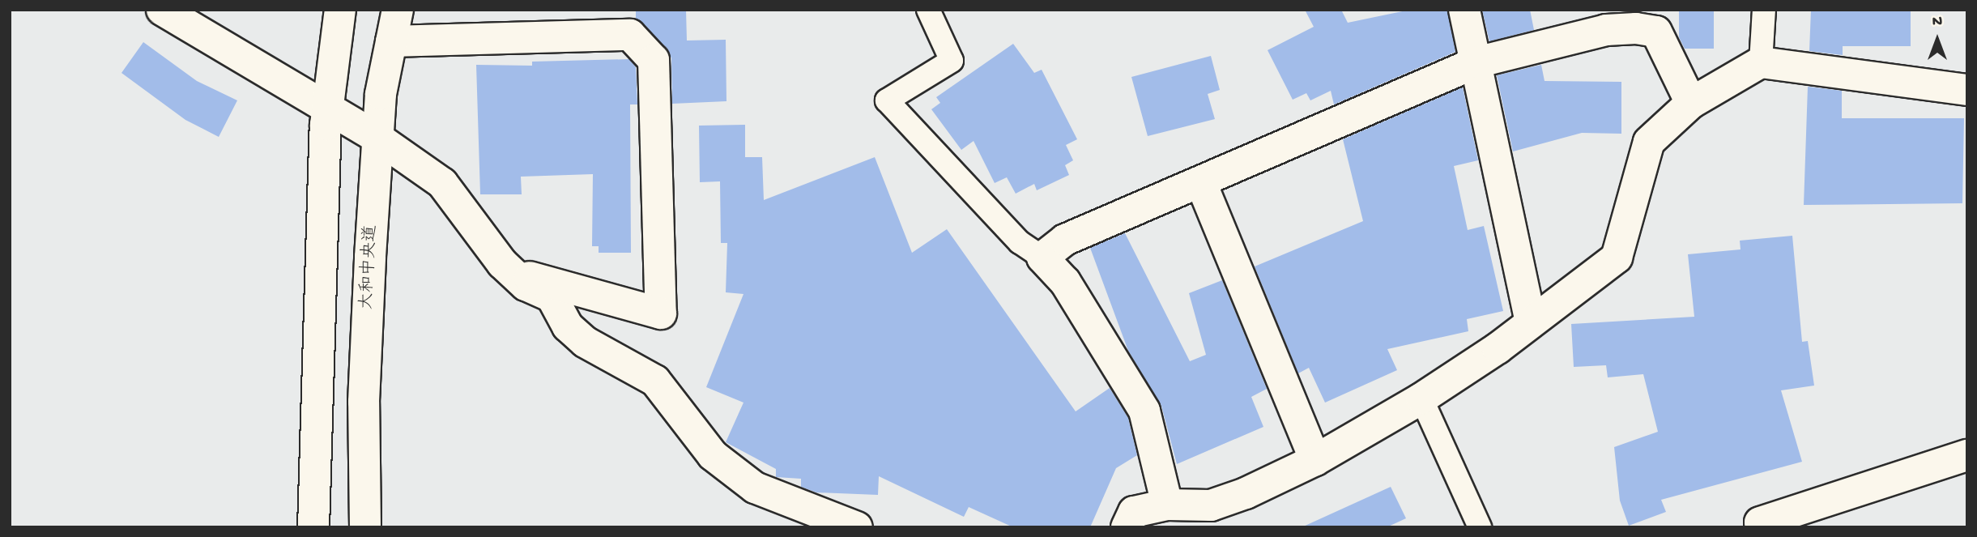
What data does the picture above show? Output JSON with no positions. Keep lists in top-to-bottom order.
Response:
{
  "streets": {
    "street": ["大和中央道"]
  },
  "north": "top"
}
